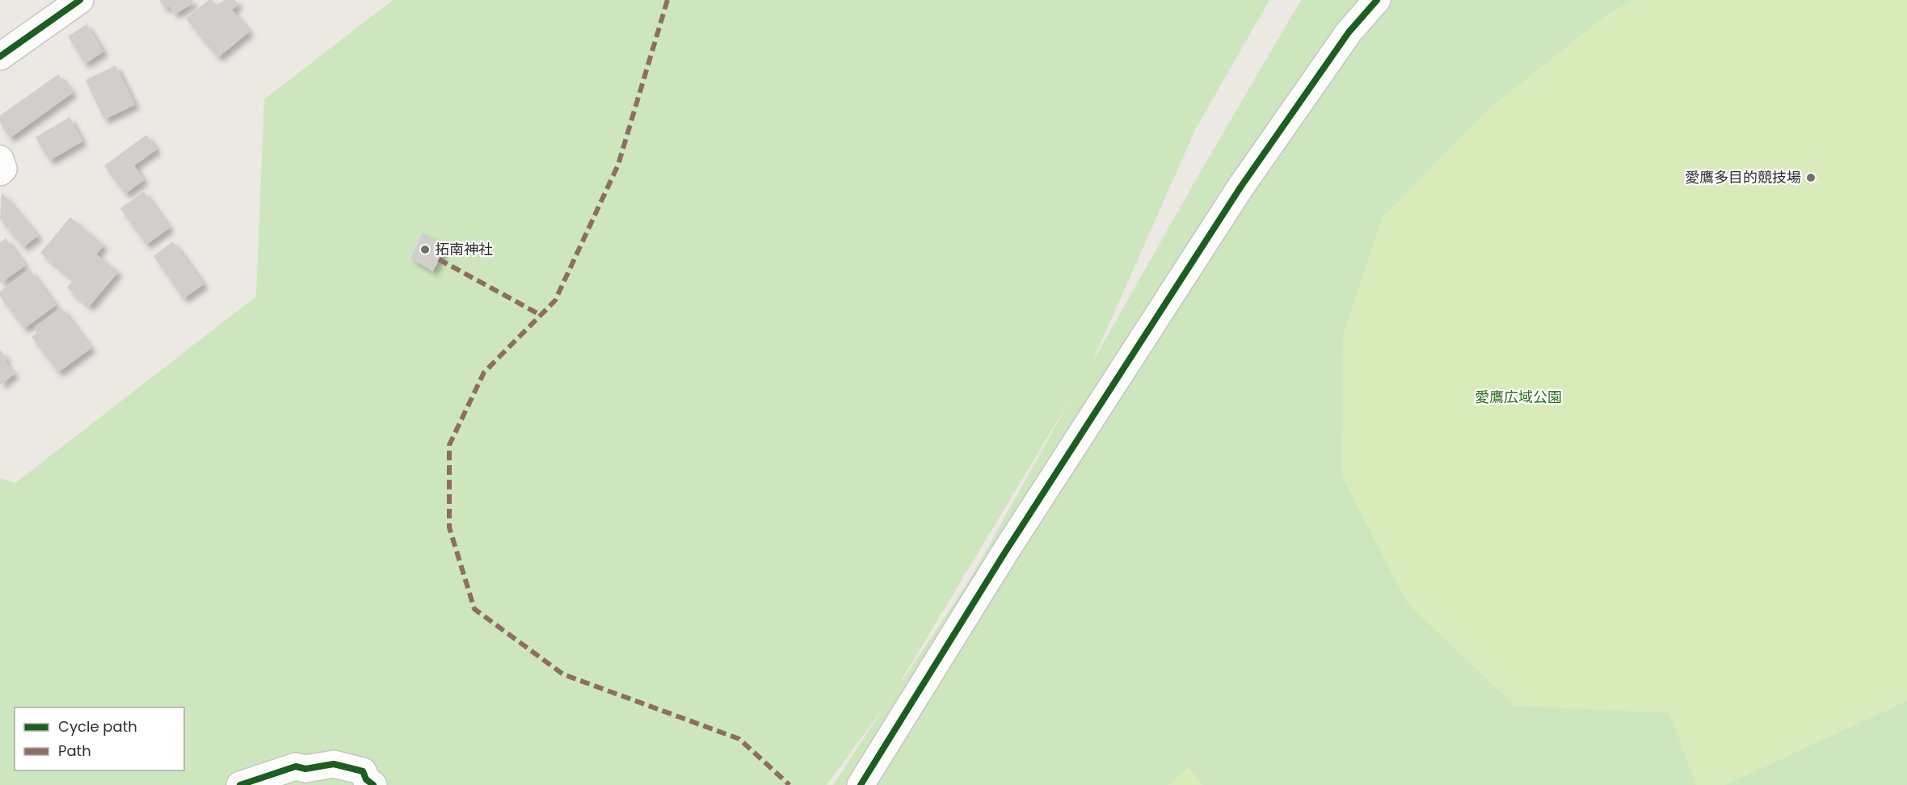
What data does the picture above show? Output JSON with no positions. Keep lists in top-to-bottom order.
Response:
{
  "parks": ["愛鷹広域公園"],
  "places": ["愛鷹多目的競技場", "拓南神社"],
  "legend": ["Cycle path", "Path"]
}
